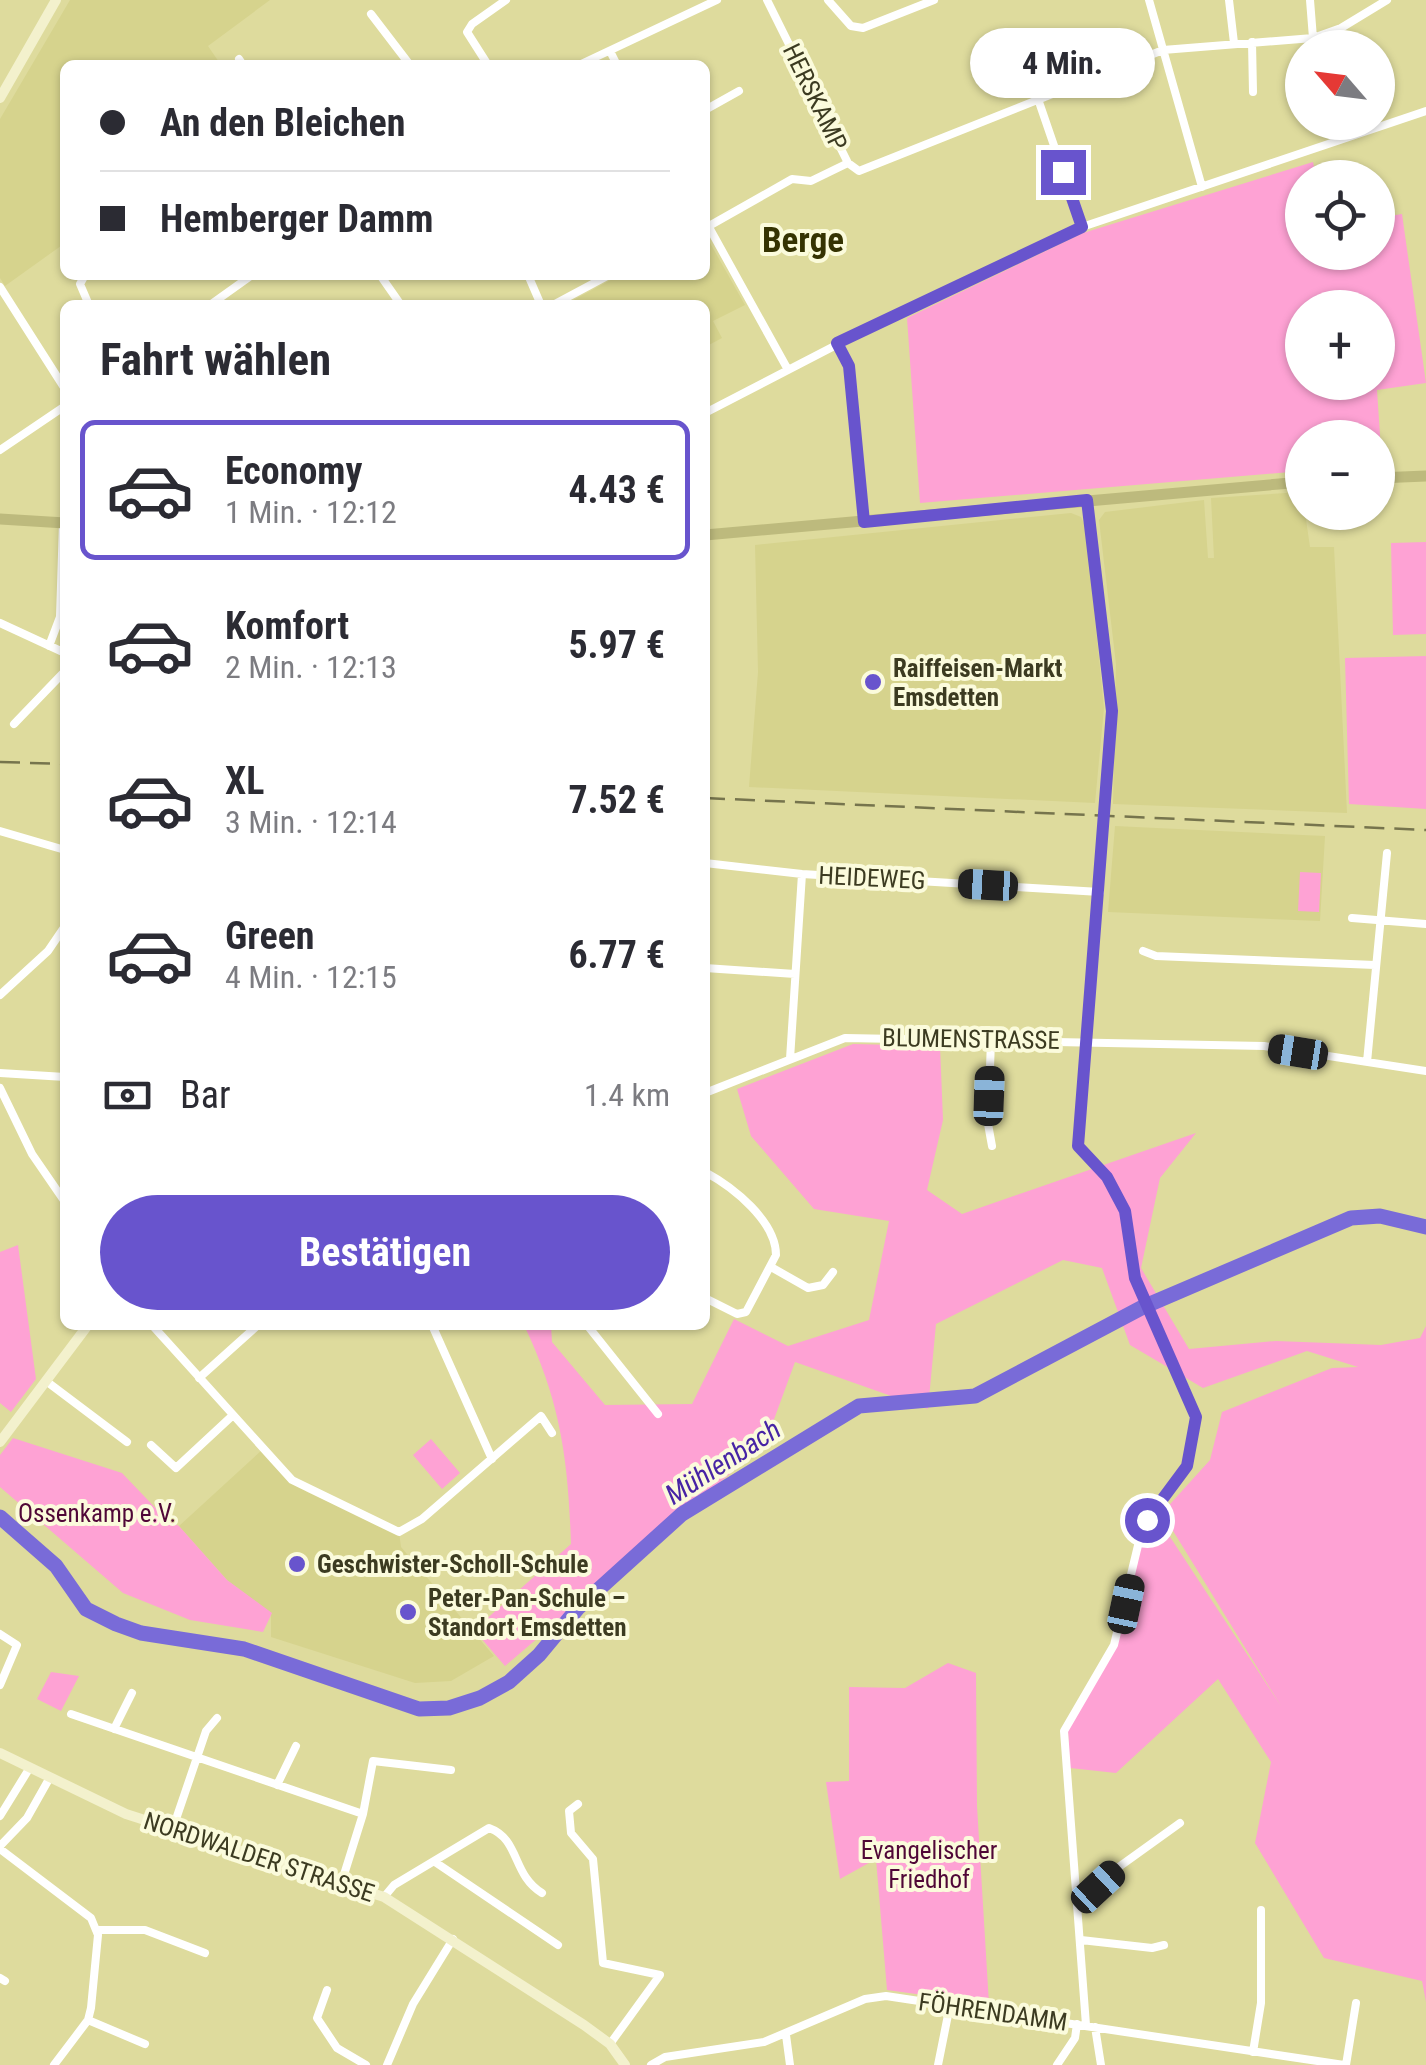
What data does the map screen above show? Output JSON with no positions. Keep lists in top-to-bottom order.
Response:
{
  "streets": {
    "main road": ["NORDWALDER STRASSE"],
    "street": [
      "HERSKAMP",
      "HEIDEWEG",
      "BLUMENSTRASSE",
      "FÖHRENDAMM"
    ]
  },
  "districts": ["Berge"],
  "water": ["Mühlenbach"],
  "parks": ["Ossenkamp e.V.", "Evangelischer Friedhof"],
  "places": ["Raiffeisen-Markt Emsdetten", "Geschwister-Scholl-Schule", "Peter-Pan-Schule – Standort Emsdetten"],
  "north": "top left",
  "page": {
    "bubble": "4 Min.",
    "map_buttons": ["+", "−"],
    "banner": ["An den Bleichen", "Hemberger Damm"],
    "heading": "Fahrt wählen",
    "list": [
      {
        "name": "Economy",
        "note": "1 Min. · 12:12",
        "value": "4.43 €"
      },
      {
        "name": "Komfort",
        "note": "2 Min. · 12:13",
        "value": "5.97 €"
      },
      {
        "name": "XL",
        "note": "3 Min. · 12:14",
        "value": "7.52 €"
      },
      {
        "name": "Green",
        "note": "4 Min. · 12:15",
        "value": "6.77 €"
      }
    ],
    "pay": ["Bar", "1.4 km"],
    "buttons": "Bestätigen"
  }
}
